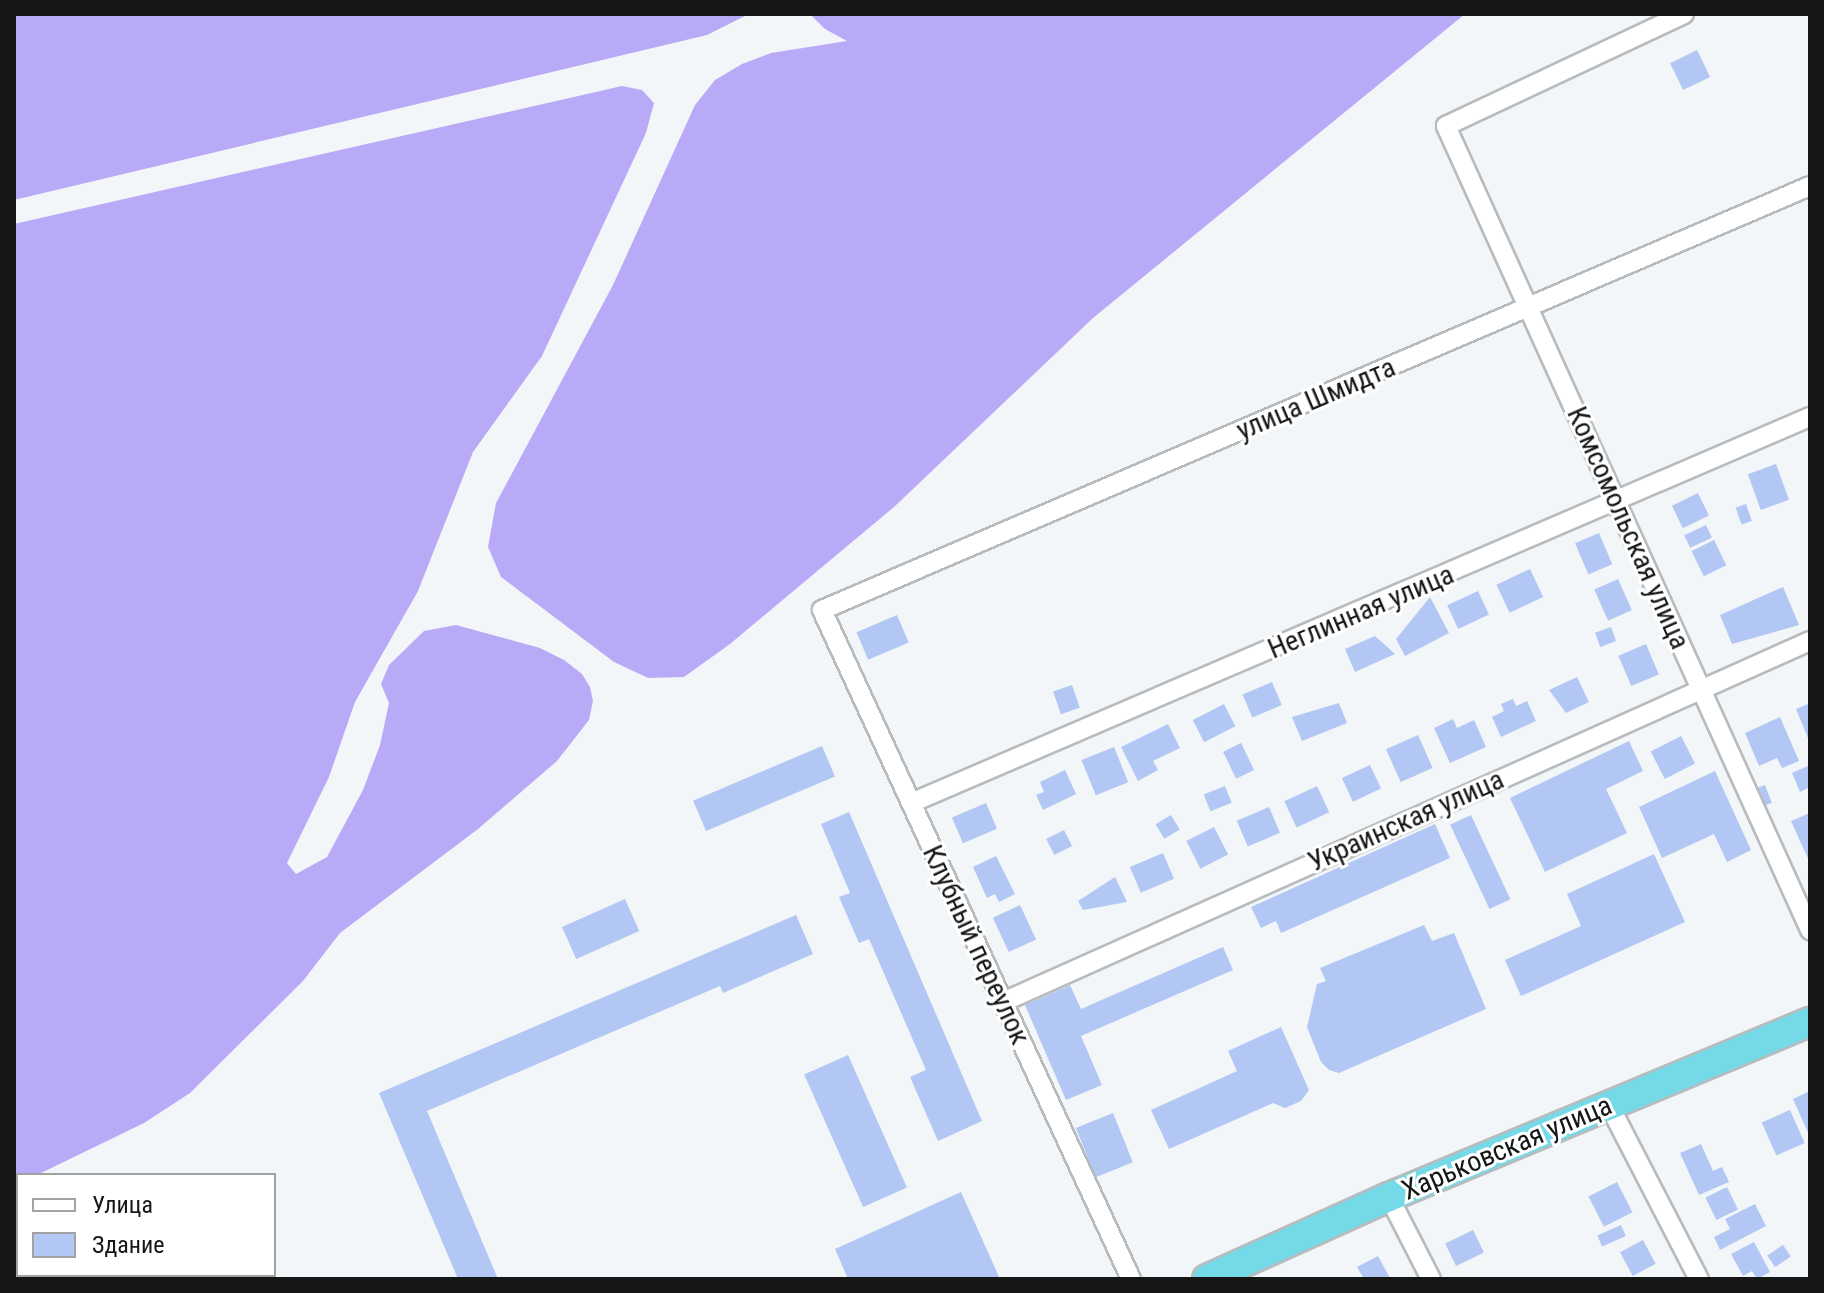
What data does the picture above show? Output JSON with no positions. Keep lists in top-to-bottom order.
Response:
{
  "streets": {
    "highway": ["Харьковская улица"],
    "street": [
      "улица Шмидта",
      "Комсомольская улица",
      "Неглинная улица",
      "Украинская улица",
      "Клубный переулок"
    ]
  },
  "crossings": [
    ["улица Шмидта", "Комсомольская улица"],
    ["улица Шмидта", "Клубный переулок"],
    ["Комсомольская улица", "Неглинная улица"],
    ["Комсомольская улица", "Украинская улица"],
    ["Неглинная улица", "Клубный переулок"],
    ["Украинская улица", "Клубный переулок"]
  ],
  "legend": ["Улица", "Здание"]
}
